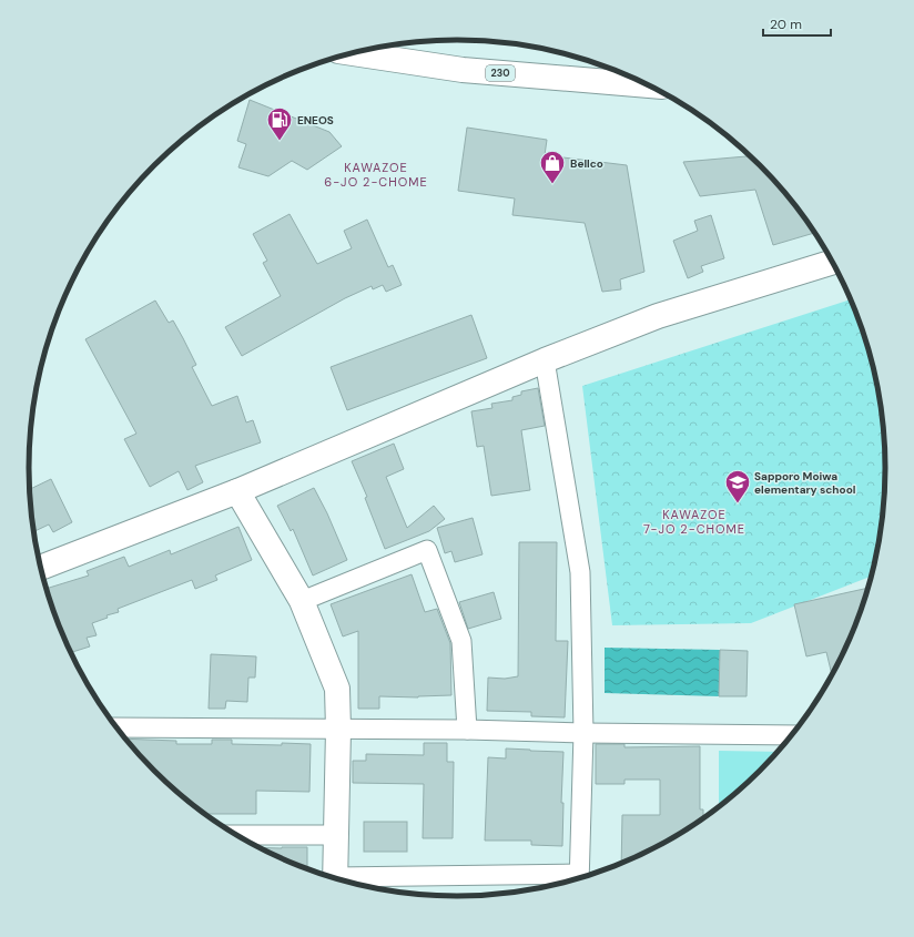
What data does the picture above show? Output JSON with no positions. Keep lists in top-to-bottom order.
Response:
{
  "streets": {
    "main road": ["230"]
  },
  "districts": ["KAWAZOE 6-JO 2-CHOME", "KAWAZOE 7-JO 2-CHOME"],
  "places": {
    "fuel station": ["ENEOS"],
    "shop": ["Bellco"],
    "school or university": ["Sapporo Moiwa elementary school"]
  },
  "scale_bar": "20 m"
}
